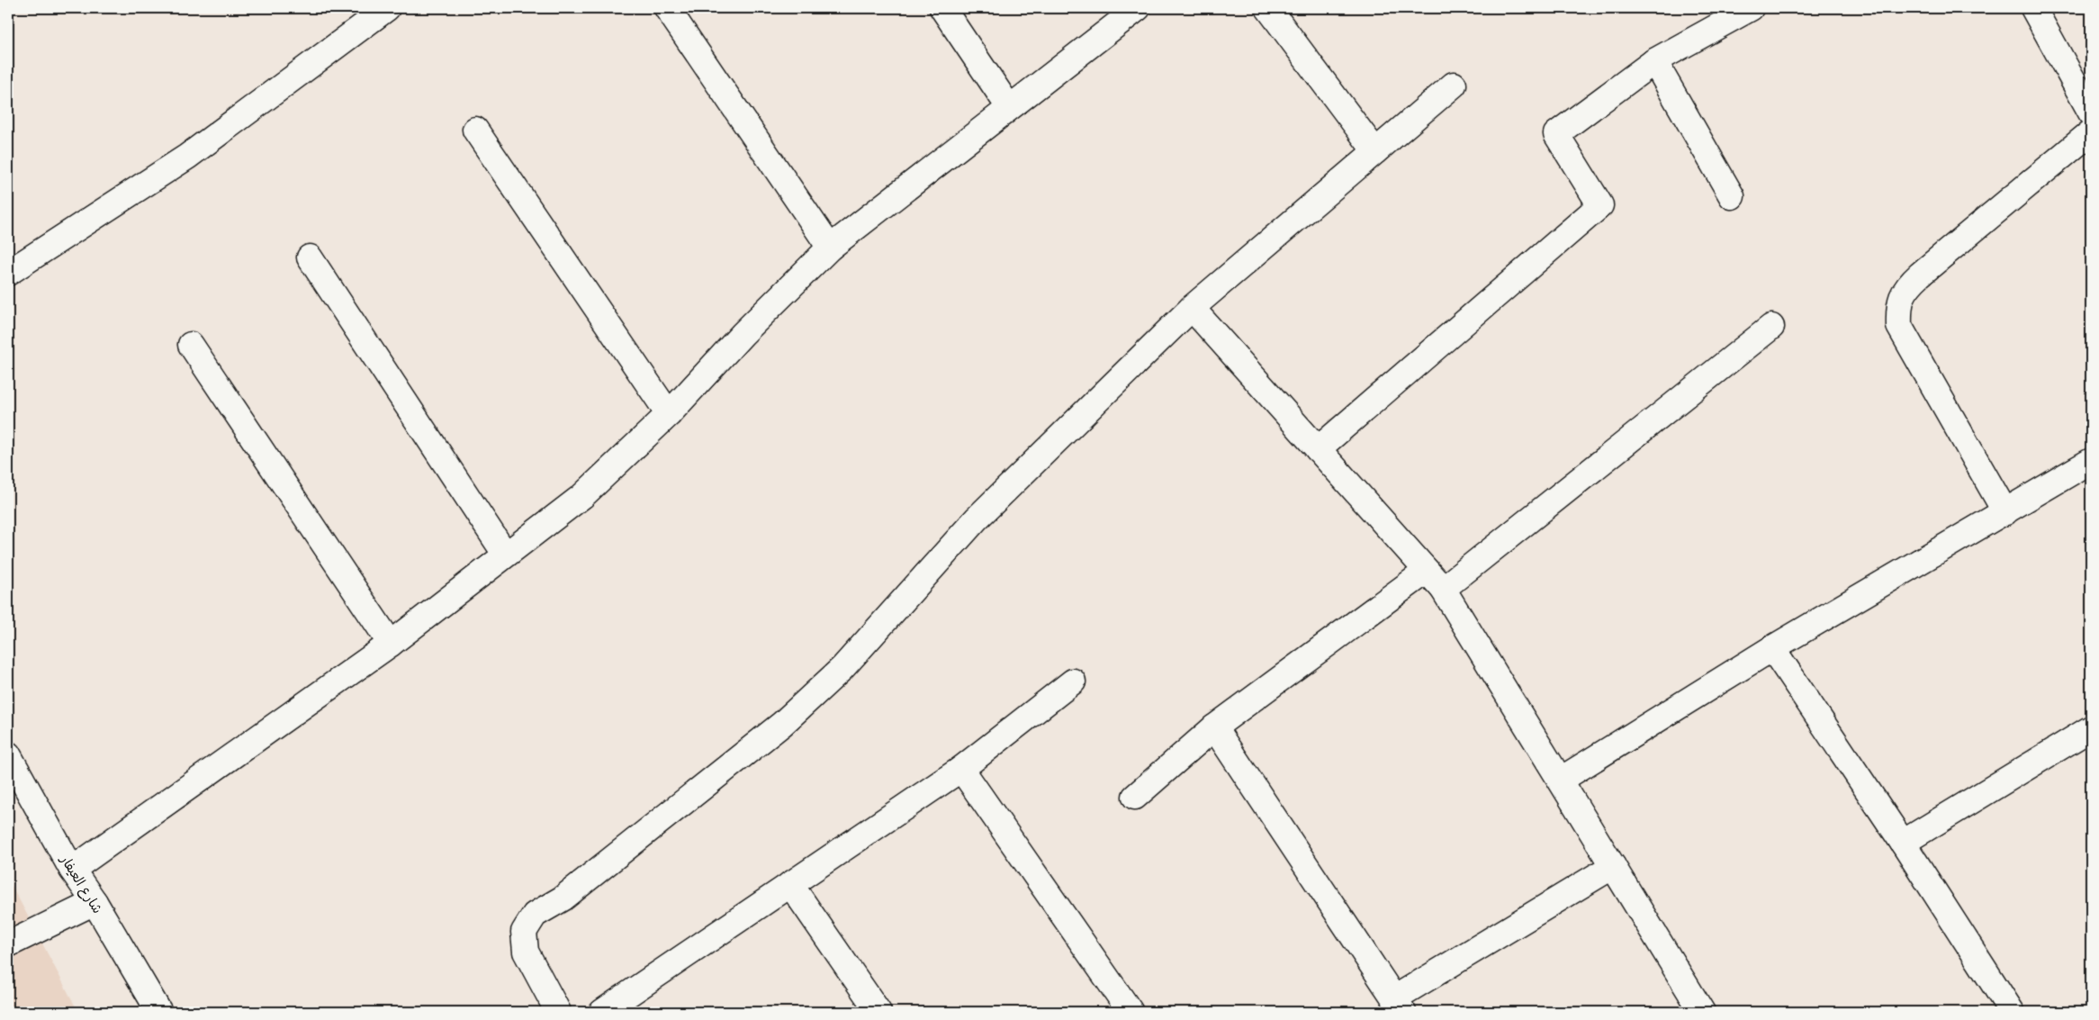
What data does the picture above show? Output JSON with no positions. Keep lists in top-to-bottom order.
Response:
{
  "streets": {
    "street": ["شارع العيفار"]
  }
}
